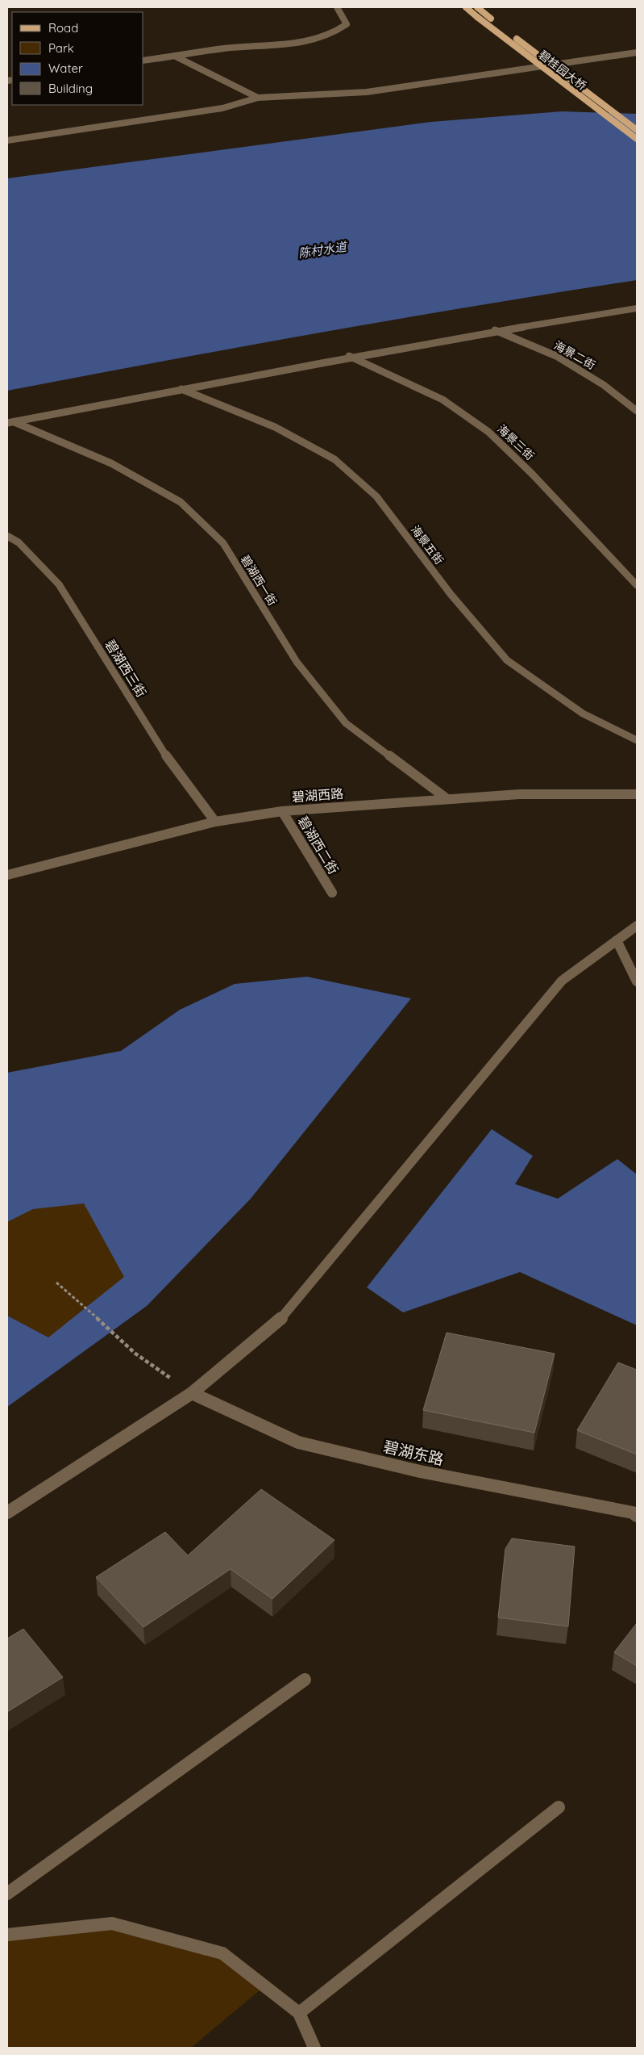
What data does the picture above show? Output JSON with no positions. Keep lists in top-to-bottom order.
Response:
{
  "streets": {
    "main road": ["碧桂园大桥"],
    "street": [
      "海景二街",
      "海景三街",
      "海景五街",
      "碧湖西一街",
      "碧湖西三街",
      "碧湖西路",
      "碧湖西二街",
      "碧湖东路"
    ]
  },
  "crossings": [
    ["碧湖西一街", "碧湖西路"],
    ["碧湖西三街", "碧湖西路"],
    ["碧湖西路", "碧湖西二街"]
  ],
  "water": ["陈村水道"],
  "legend": [
    "Road",
    "Park",
    "Water",
    "Building"
  ]
}
